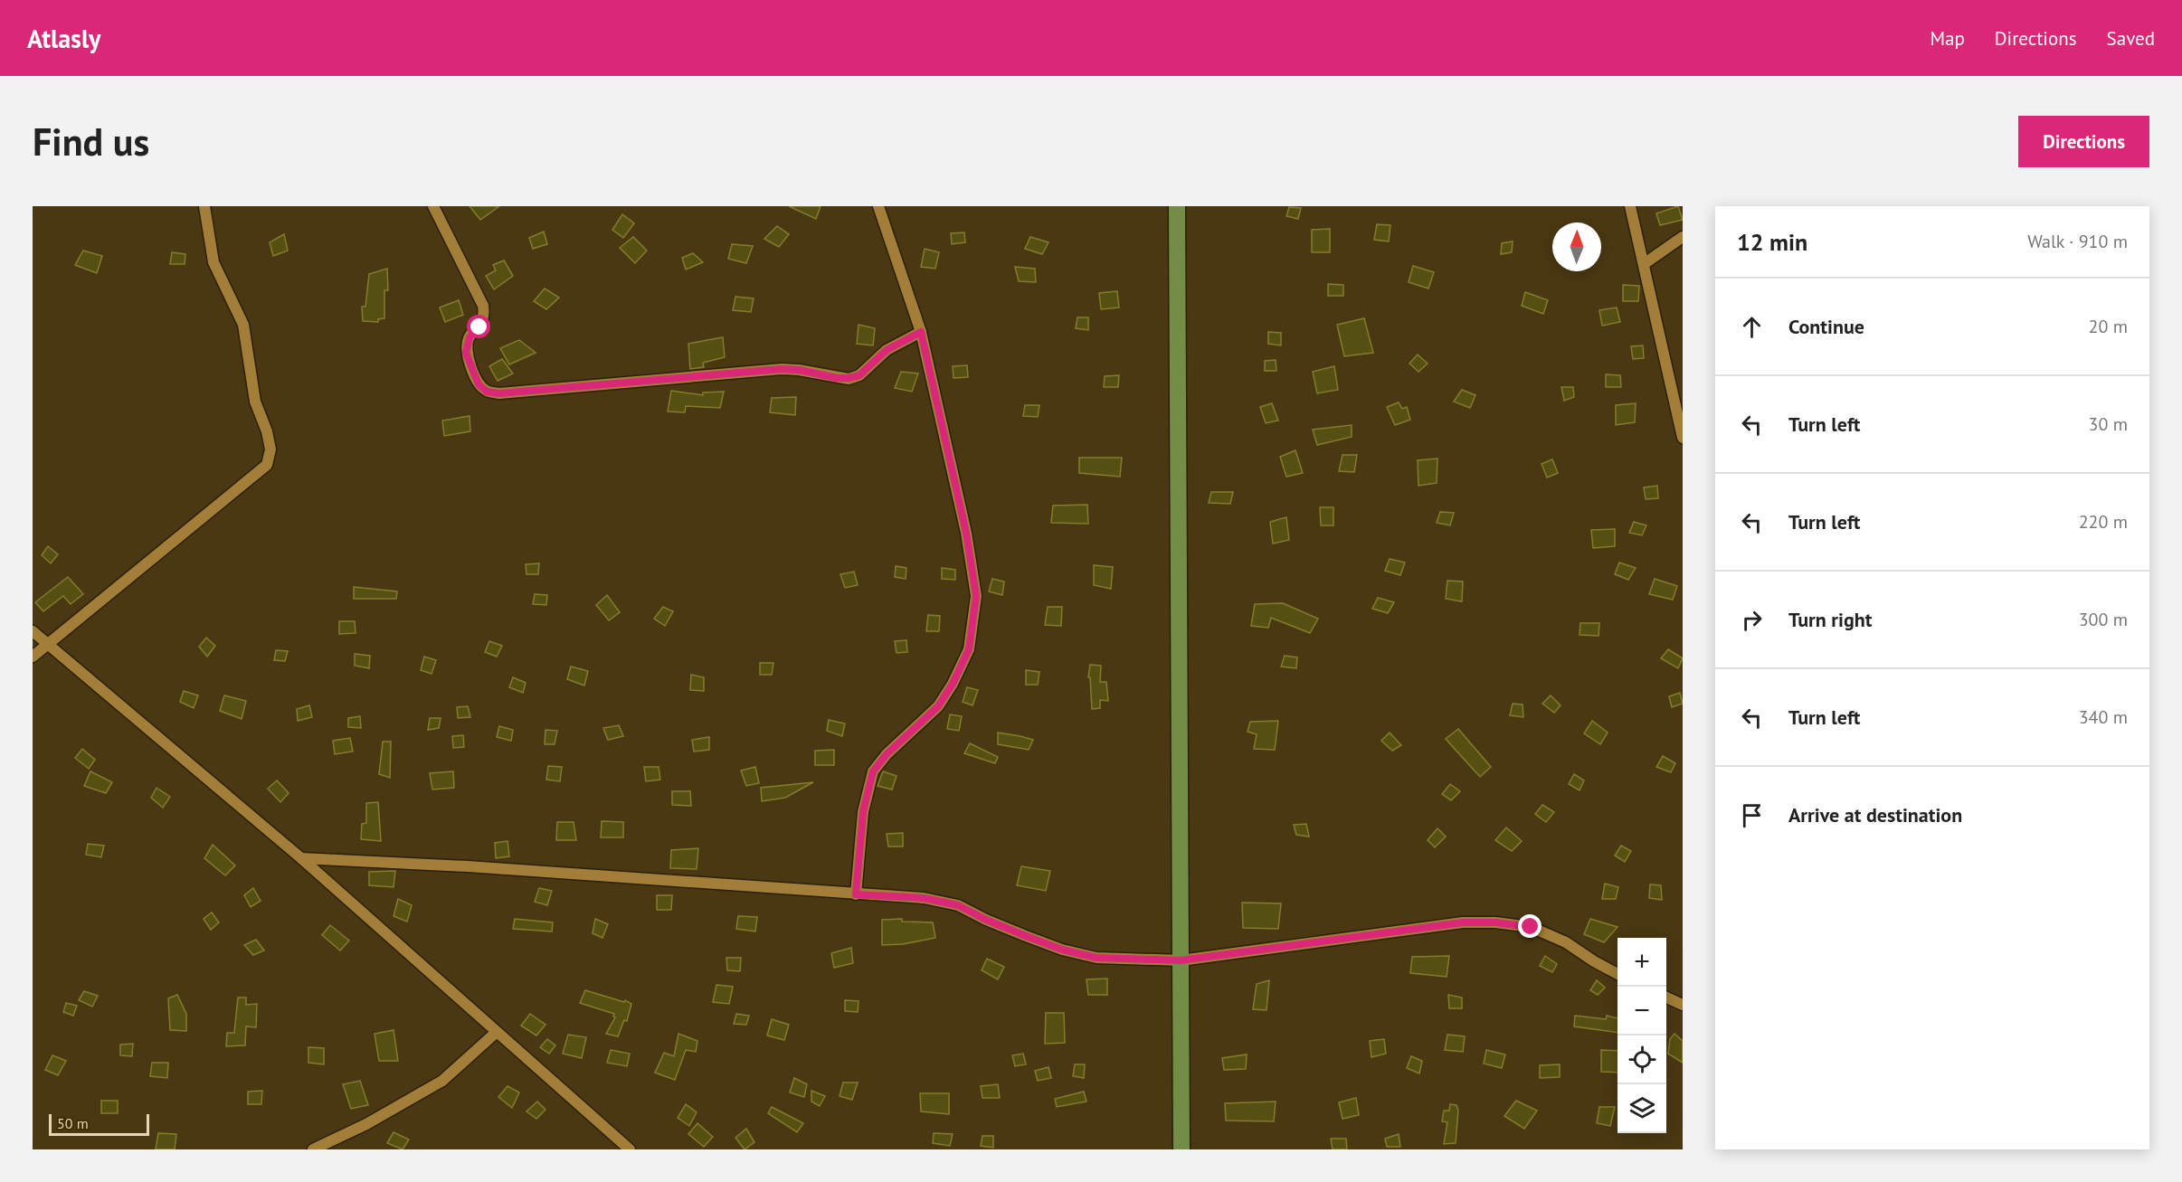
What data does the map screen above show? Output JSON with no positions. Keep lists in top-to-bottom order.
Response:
{
  "scale_bar": "50 m",
  "north": "top",
  "page": {
    "header": "Atlasly",
    "nav": ["Map", "Directions", "Saved"],
    "buttons": "Directions",
    "title": "Find us",
    "heading": ["12 min", "Walk · 910 m"],
    "list": [
      ["Continue", "20 m"],
      ["Turn left", "30 m"],
      ["Turn left", "220 m"],
      ["Turn right", "300 m"],
      ["Turn left", "340 m"],
      "Arrive at destination"
    ],
    "map_buttons": ["+", "−"],
    "scale": "50 m"
  }
}
